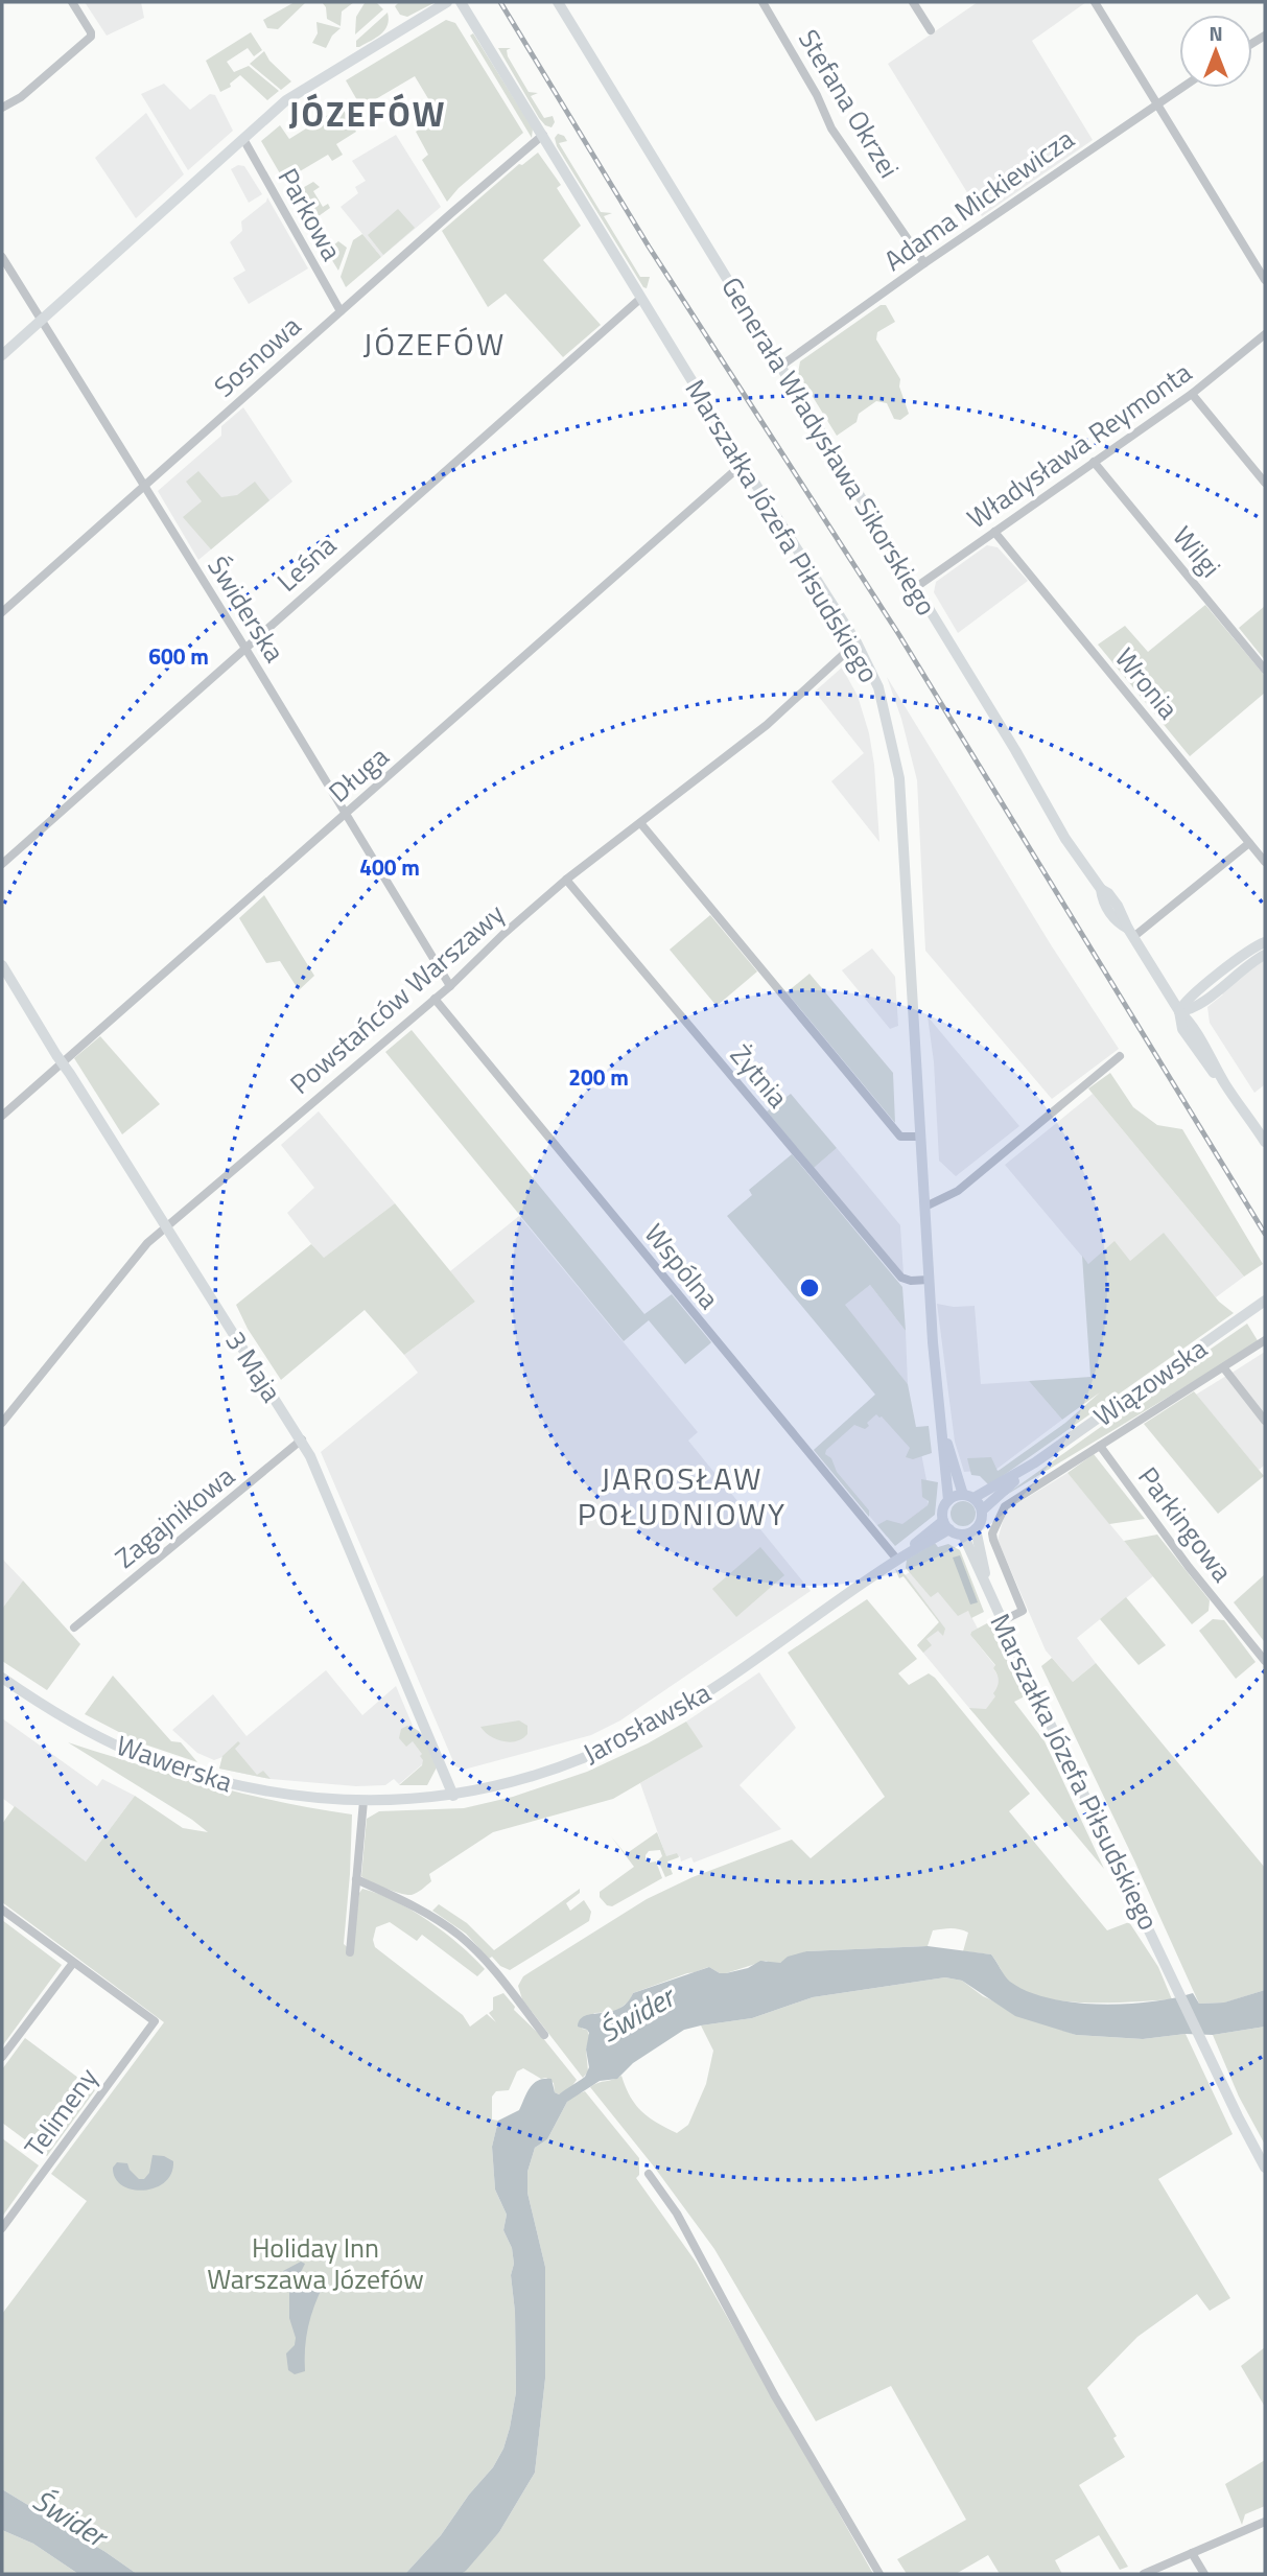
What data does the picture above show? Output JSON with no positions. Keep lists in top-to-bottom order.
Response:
{
  "streets": {
    "main road": [
      "Generała Władysława Sikorskiego",
      "Marszałka Józefa Piłsudskiego",
      "3 Maja",
      "Wiązowska",
      "Jarosławska",
      "Wawerska"
    ],
    "street": [
      "Stefana Okrzei",
      "Adama Mickiewicza",
      "Parkowa",
      "Sosnowa",
      "Władysława Reymonta",
      "Wilgi",
      "Leśna",
      "Świderska",
      "Wronia",
      "Długa",
      "Powstańców Warszawy",
      "Żytnia",
      "Wspólna",
      "Zagajnikowa",
      "Parkingowa",
      "Telimeny"
    ]
  },
  "crossings": [
    ["Stefana Okrzei", "Adama Mickiewicza"],
    ["Adama Mickiewicza", "Generała Władysława Sikorskiego"],
    ["Parkowa", "Sosnowa"],
    ["Sosnowa", "Marszałka Józefa Piłsudskiego"],
    ["Sosnowa", "Świderska"],
    ["Władysława Reymonta", "Generała Władysława Sikorskiego"],
    ["Władysława Reymonta", "Wilgi"],
    ["Władysława Reymonta", "Wronia"],
    ["Marszałka Józefa Piłsudskiego", "Leśna"],
    ["Marszałka Józefa Piłsudskiego", "Długa"],
    ["Marszałka Józefa Piłsudskiego", "Powstańców Warszawy"],
    ["Marszałka Józefa Piłsudskiego", "Żytnia"],
    ["Marszałka Józefa Piłsudskiego", "Wiązowska"],
    ["Marszałka Józefa Piłsudskiego", "Jarosławska"],
    ["Leśna", "Świderska"],
    ["Świderska", "Długa"],
    ["Świderska", "Powstańców Warszawy"],
    ["Długa", "3 Maja"],
    ["Powstańców Warszawy", "Żytnia"],
    ["Powstańców Warszawy", "Wspólna"],
    ["Powstańców Warszawy", "3 Maja"],
    ["Wspólna", "Jarosławska"],
    ["3 Maja", "Zagajnikowa"],
    ["3 Maja", "Jarosławska"],
    ["Wiązowska", "Jarosławska"],
    ["Jarosławska", "Wawerska"]
  ],
  "districts": ["JÓZEFÓW", "JÓZEFÓW", "JAROSŁAW POŁUDNIOWY"],
  "water": ["Świder"],
  "parks": ["Holiday Inn Warszawa Józefów"],
  "north": "top",
  "rings": ["600 m", "400 m", "200 m"]
}
